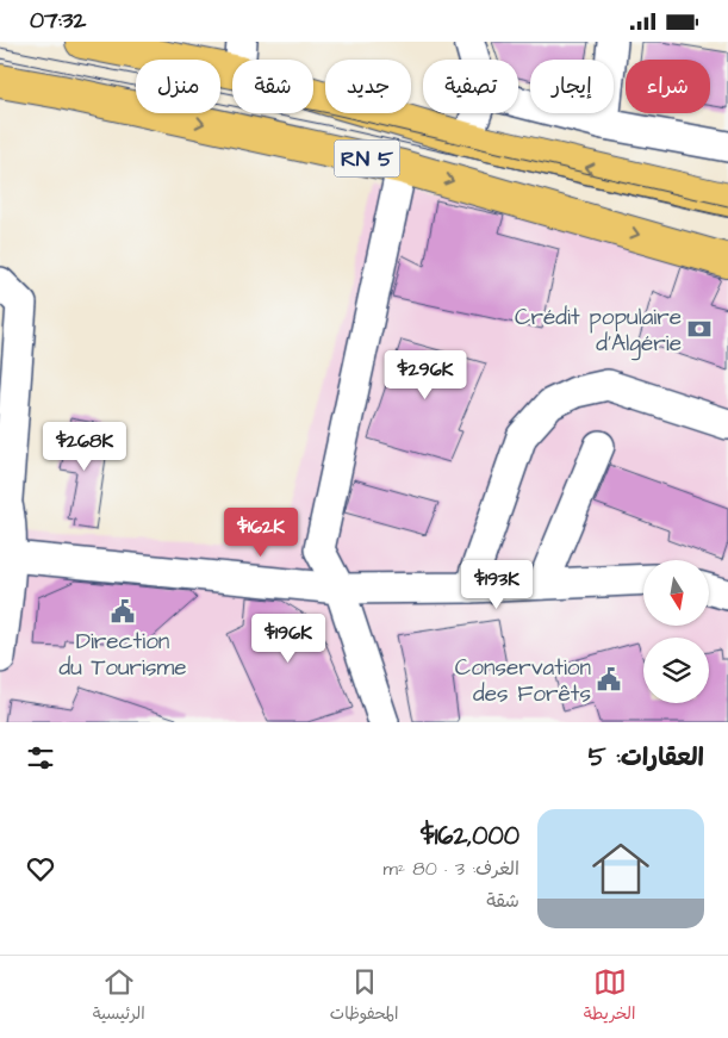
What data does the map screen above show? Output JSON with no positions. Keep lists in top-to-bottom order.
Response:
{
  "streets": {
    "main road": ["RN 5"]
  },
  "places": {
    "bank": ["Crédit populaire d'Algérie"],
    "public building": ["Direction du Tourisme", "Conservation des Forêts"]
  },
  "north": "bottom",
  "page": {
    "status": "07:32",
    "chip": [
      "شراء",
      "إيجار",
      "تصفية",
      "جديد",
      "شقة",
      "منزل"
    ],
    "price": [
      "$296K",
      "$268K",
      "$162K",
      "$193K",
      "$196K"
    ],
    "heading": "العقارات: 5",
    "list": [
      {
        "name": "$162,000",
        "note": "الغرف: 3 · 80 m² · شقة"
      }
    ],
    "tabs": ["الخريطة", "المحفوظات", "الرئيسية"]
  }
}
